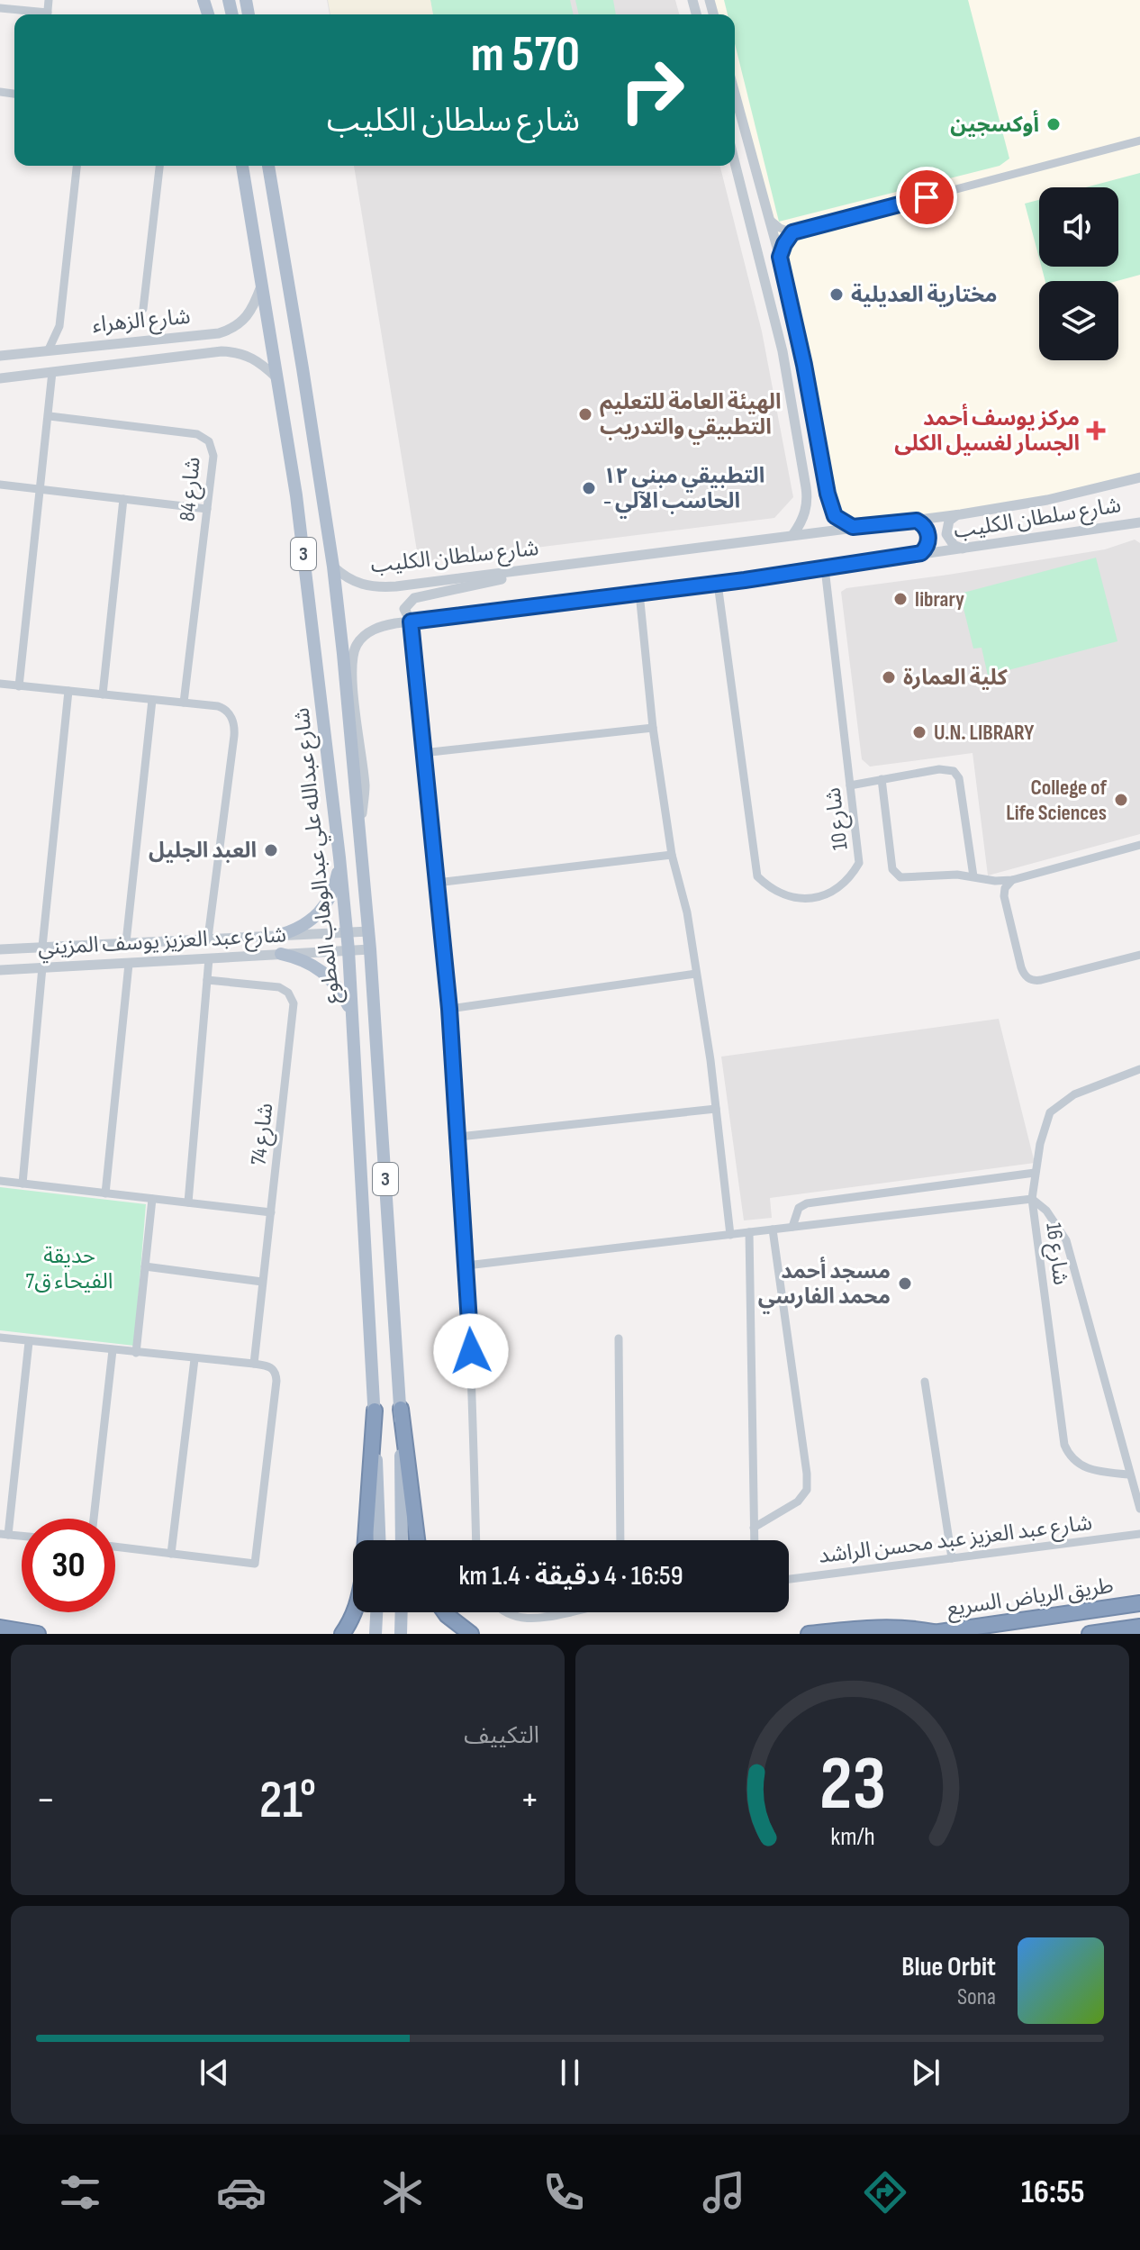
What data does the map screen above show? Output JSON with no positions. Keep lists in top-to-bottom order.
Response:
{
  "streets": {
    "highway": ["طريق الرياض السريع"],
    "main road": ["3", "شارع عبدالله علي عبدالوهاب المطوع"],
    "street": [
      "شارع الزهراء",
      "شارع 84",
      "شارع سلطان الكليب",
      "شارع 10",
      "شارع عبد العزيز يوسف المزيني",
      "شارع 74",
      "شارع 16",
      "شارع عبد العزيز عبد محسن الراشد"
    ]
  },
  "crossings": [
    ["شارع الزهراء", "شارع عبدالله علي عبدالوهاب المطوع"],
    ["شارع سلطان الكليب", "شارع 10"],
    ["شارع سلطان الكليب", "شارع عبدالله علي عبدالوهاب المطوع"],
    ["شارع عبدالله علي عبدالوهاب المطوع", "شارع عبد العزيز يوسف المزيني"]
  ],
  "parks": ["حديقة الفيحاء ق7"],
  "places": {
    "other": [
      "أوكسجين",
      "مختارية العديلية",
      "الهيئة العامة للتعليم التطبيقي والتدريب",
      "التطبيقي مبنى ١٢ - الحاسب الآلي",
      "library",
      "كلية العمارة",
      "U.N. LIBRARY",
      "College of Life Sciences",
      "العبد الجليل",
      "مسجد أحمد محمد الفارسي"
    ],
    "health": ["مركز يوسف أحمد الجسار لغسيل الكلى"]
  },
  "page": {
    "turn": ["570 m", "شارع سلطان الكليب"],
    "limit": "30",
    "trip": "16:59 · 4 دقيقة · 1.4 km",
    "tile": "التكييف",
    "heat": ["−", "21°", "+"],
    "song": ["Blue Orbit", "Sona"],
    "tabs": "16:55",
    "gauge": ["23", "km/h"]
  }
}
